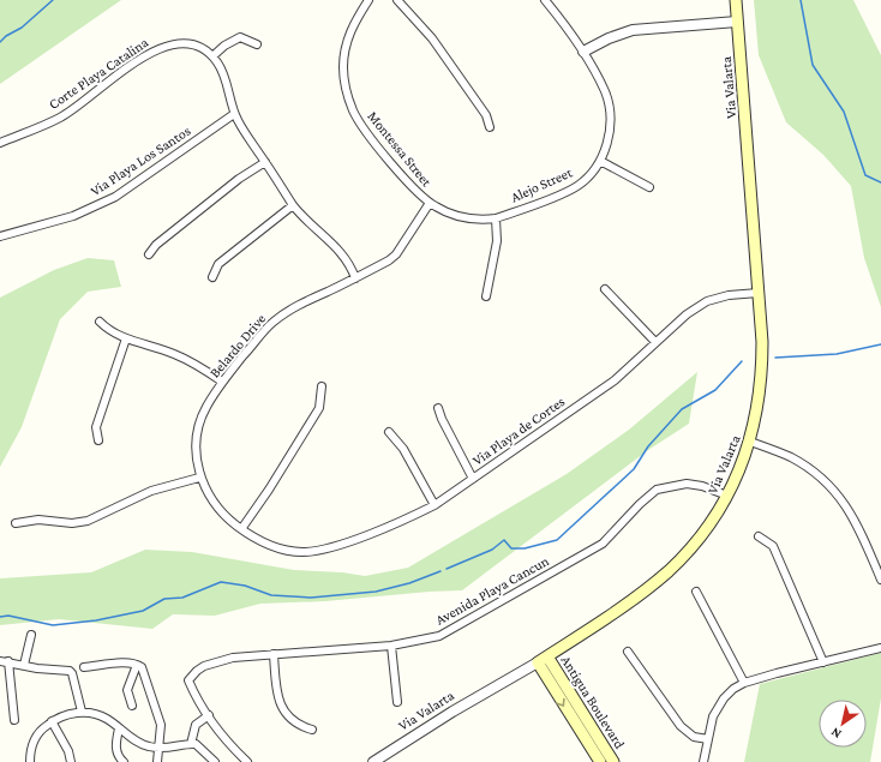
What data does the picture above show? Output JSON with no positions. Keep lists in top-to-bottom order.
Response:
{
  "streets": {
    "main road": ["Via Valarta", "Antigua Boulevard"],
    "street": [
      "Corte Playa Catalina",
      "Montessa Street",
      "Via Playa Los Santos",
      "Alejo Street",
      "Belardo Drive",
      "Via Playa de Cortes",
      "Avenida Playa Cancun"
    ]
  },
  "crossings": [
    ["Via Valarta", "Via Playa de Cortes"],
    ["Via Valarta", "Avenida Playa Cancun"],
    ["Via Valarta", "Antigua Boulevard"],
    ["Montessa Street", "Alejo Street"],
    ["Montessa Street", "Belardo Drive"],
    ["Alejo Street", "Belardo Drive"],
    ["Belardo Drive", "Via Playa de Cortes"]
  ],
  "north": "bottom left"
}
